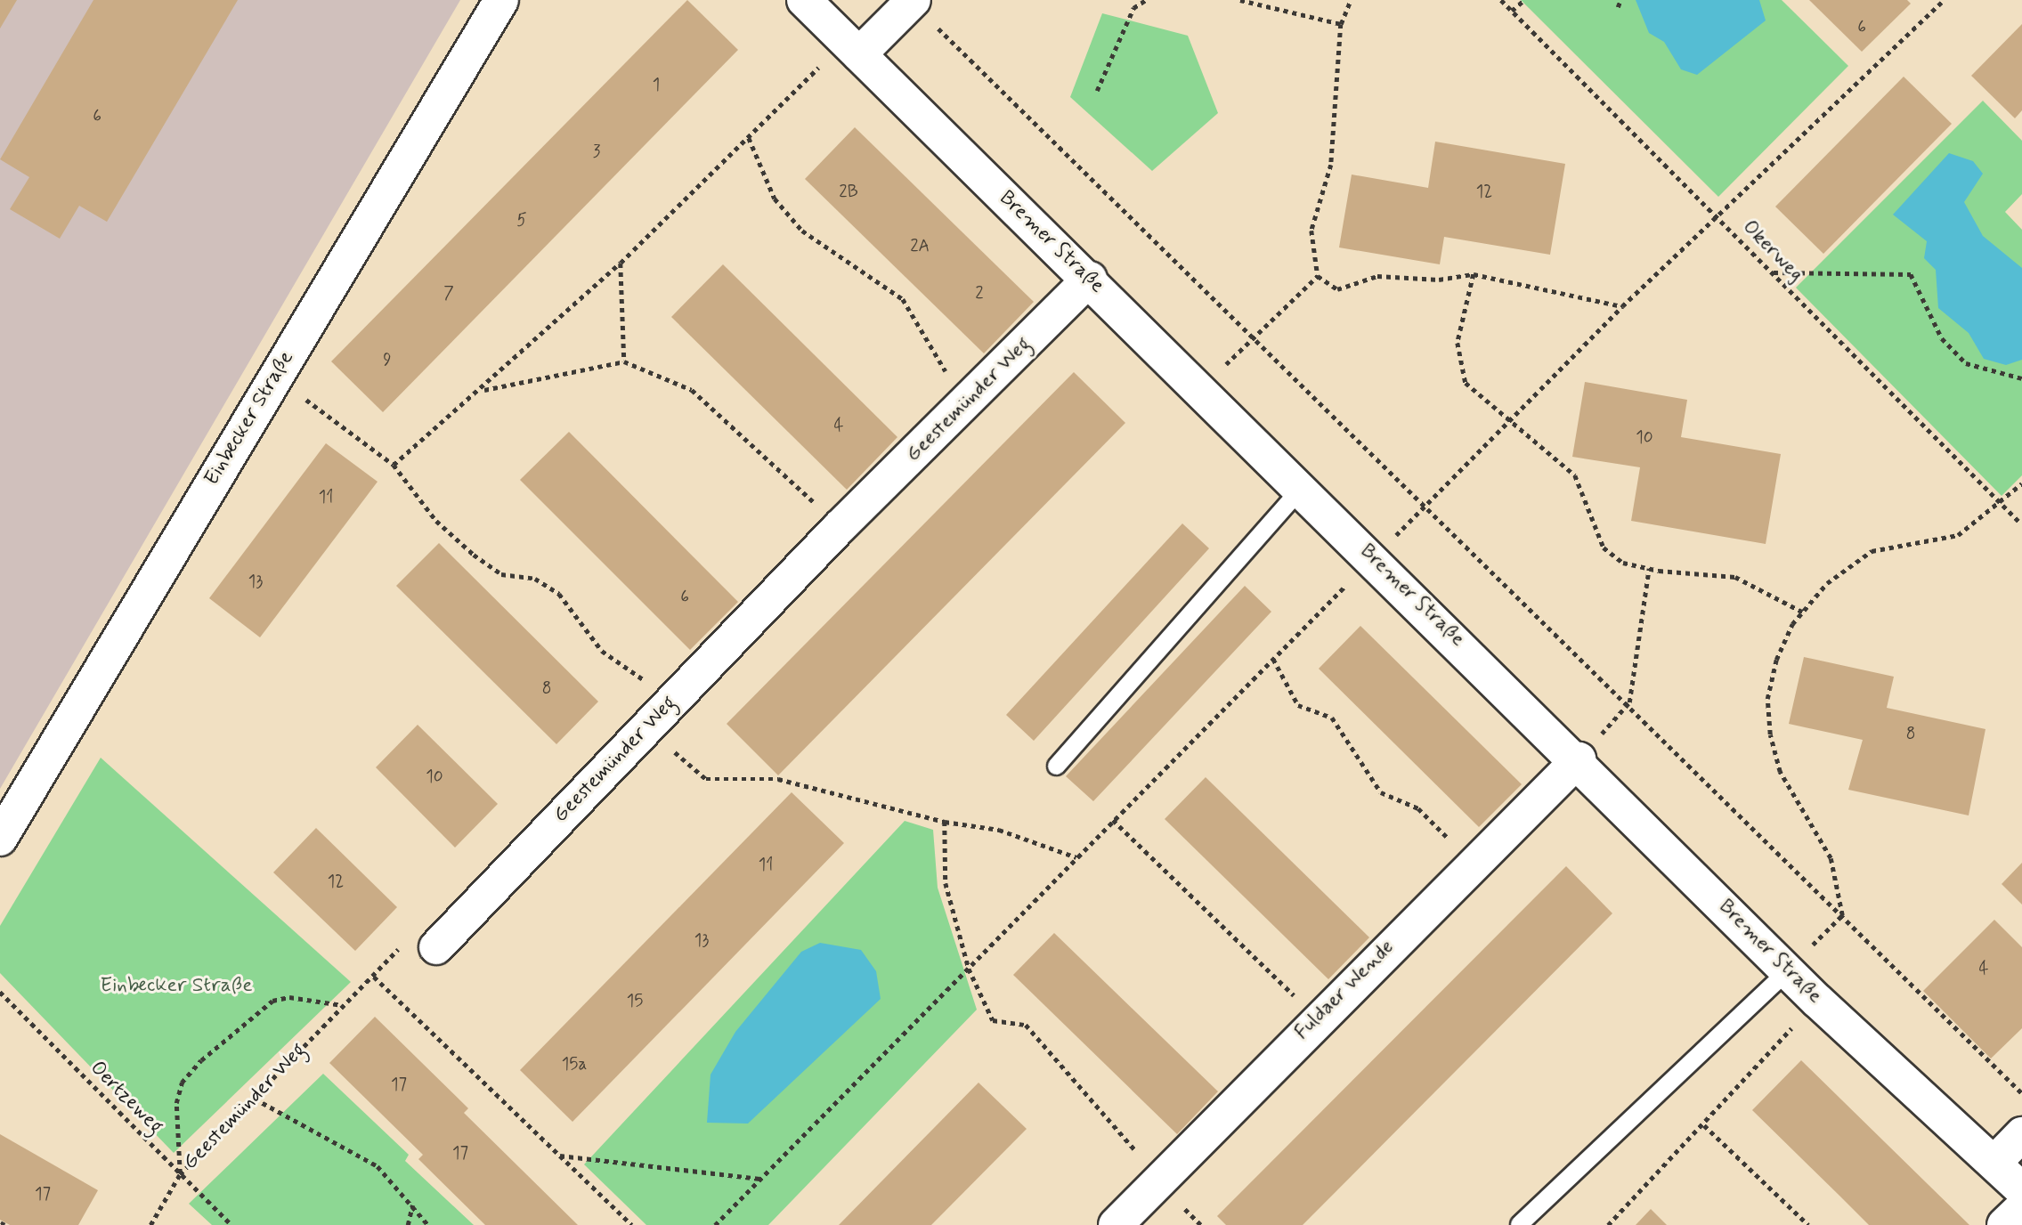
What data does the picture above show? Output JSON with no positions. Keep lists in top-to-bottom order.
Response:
{
  "streets": {
    "street": [
      "Bremer Straße",
      "Geestemünder Weg",
      "Einbecker Straße",
      "Fuldaer Wende"
    ],
    "path": ["Okerweg", "Oertzeweg"]
  },
  "crossings": [
    ["Bremer Straße", "Geestemünder Weg"],
    ["Bremer Straße", "Fuldaer Wende"],
    ["Geestemünder Weg", "Oertzeweg"]
  ],
  "parks": ["Einbecker Straße"],
  "house_numbers": [
    "6",
    "1",
    "6",
    "3",
    "2B",
    "12",
    "5",
    "2A",
    "7",
    "2",
    "9",
    "4",
    "10",
    "11",
    "13",
    "6",
    "8",
    "8",
    "10",
    "11",
    "12",
    "13",
    "4",
    "15",
    "15a",
    "17",
    "17",
    "17"
  ]
}
